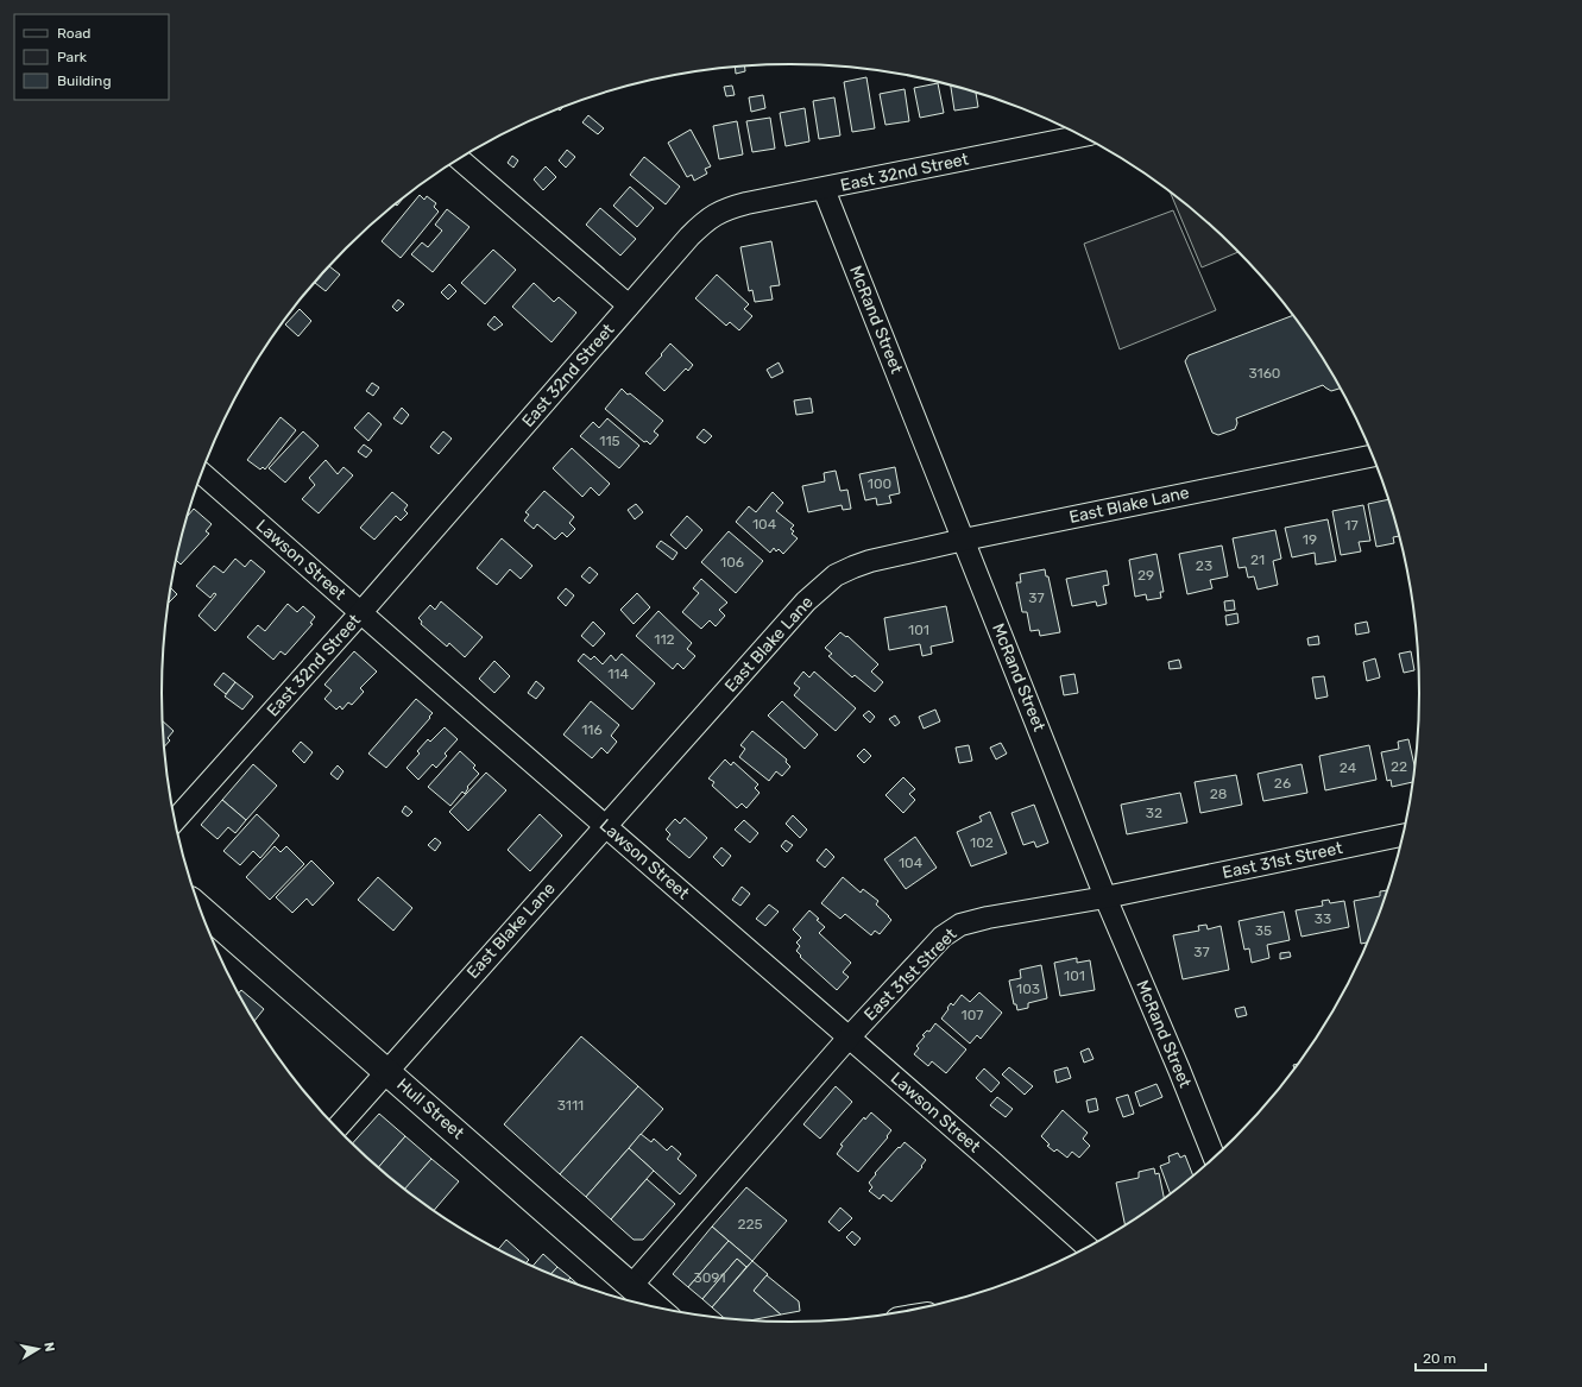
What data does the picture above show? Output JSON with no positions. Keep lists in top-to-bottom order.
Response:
{
  "streets": {
    "main road": ["Hull Street"],
    "street": [
      "East 32nd Street",
      "McRand Street",
      "East Blake Lane",
      "Lawson Street",
      "East 31st Street"
    ]
  },
  "crossings": [
    ["East 32nd Street", "McRand Street"],
    ["East 32nd Street", "Lawson Street"],
    ["McRand Street", "East Blake Lane"],
    ["McRand Street", "East 31st Street"],
    ["East Blake Lane", "Lawson Street"],
    ["East Blake Lane", "Hull Street"],
    ["Lawson Street", "East 31st Street"],
    ["East 31st Street", "Hull Street"]
  ],
  "house_numbers": [
    "3160",
    "115",
    "100",
    "104",
    "17",
    "19",
    "21",
    "106",
    "23",
    "29",
    "37",
    "101",
    "112",
    "114",
    "116",
    "22",
    "24",
    "26",
    "28",
    "32",
    "102",
    "104",
    "33",
    "35",
    "37",
    "101",
    "103",
    "107",
    "3111",
    "225",
    "3091"
  ],
  "legend": ["Road", "Park", "Building"],
  "scale_bar": "20 m",
  "north": "right"
}
